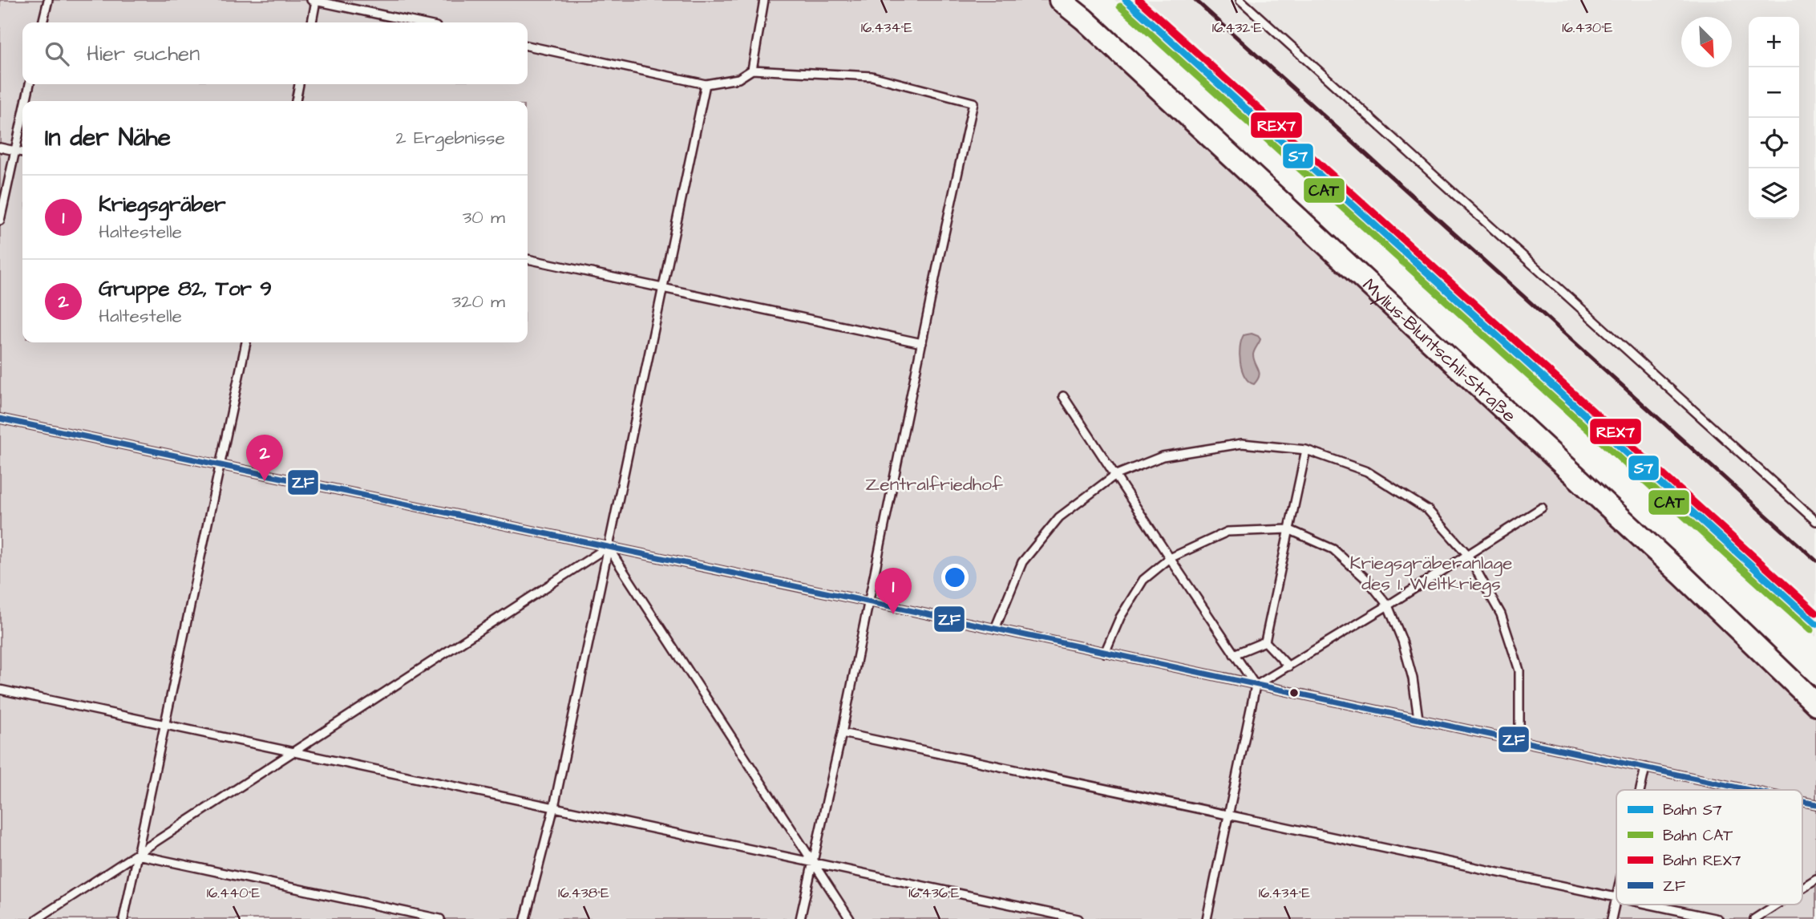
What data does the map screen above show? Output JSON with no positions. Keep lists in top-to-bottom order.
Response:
{
  "streets": {
    "street": ["Mylius-Bluntschli-Straße"]
  },
  "parks": ["Zentralfriedhof", "Kriegsgräberanlage des 1. Weltkriegs"],
  "lines": [
    "rail line S7",
    "rail line REX7",
    "rail line CAT",
    "transit line ZF"
  ],
  "legend": [
    "Bahn S7",
    "Bahn CAT",
    "Bahn REX7",
    "ZF"
  ],
  "north": "bottom right",
  "page": {
    "map_buttons": ["+", "−"],
    "search": "Hier suchen",
    "heading": ["In der Nähe", "2 Ergebnisse"],
    "list": [
      {
        "mark": "1",
        "name": "Kriegsgräber",
        "note": "Haltestelle",
        "value": "30 m"
      },
      {
        "mark": "2",
        "name": "Gruppe 82, Tor 9",
        "note": "Haltestelle",
        "value": "320 m"
      }
    ],
    "pins": ["2", "1"]
  },
  "coordinates": [
    "16.434°E",
    "16.432°E",
    "16.430°E",
    "16.440°E",
    "16.438°E",
    "16.436°E"
  ]
}
